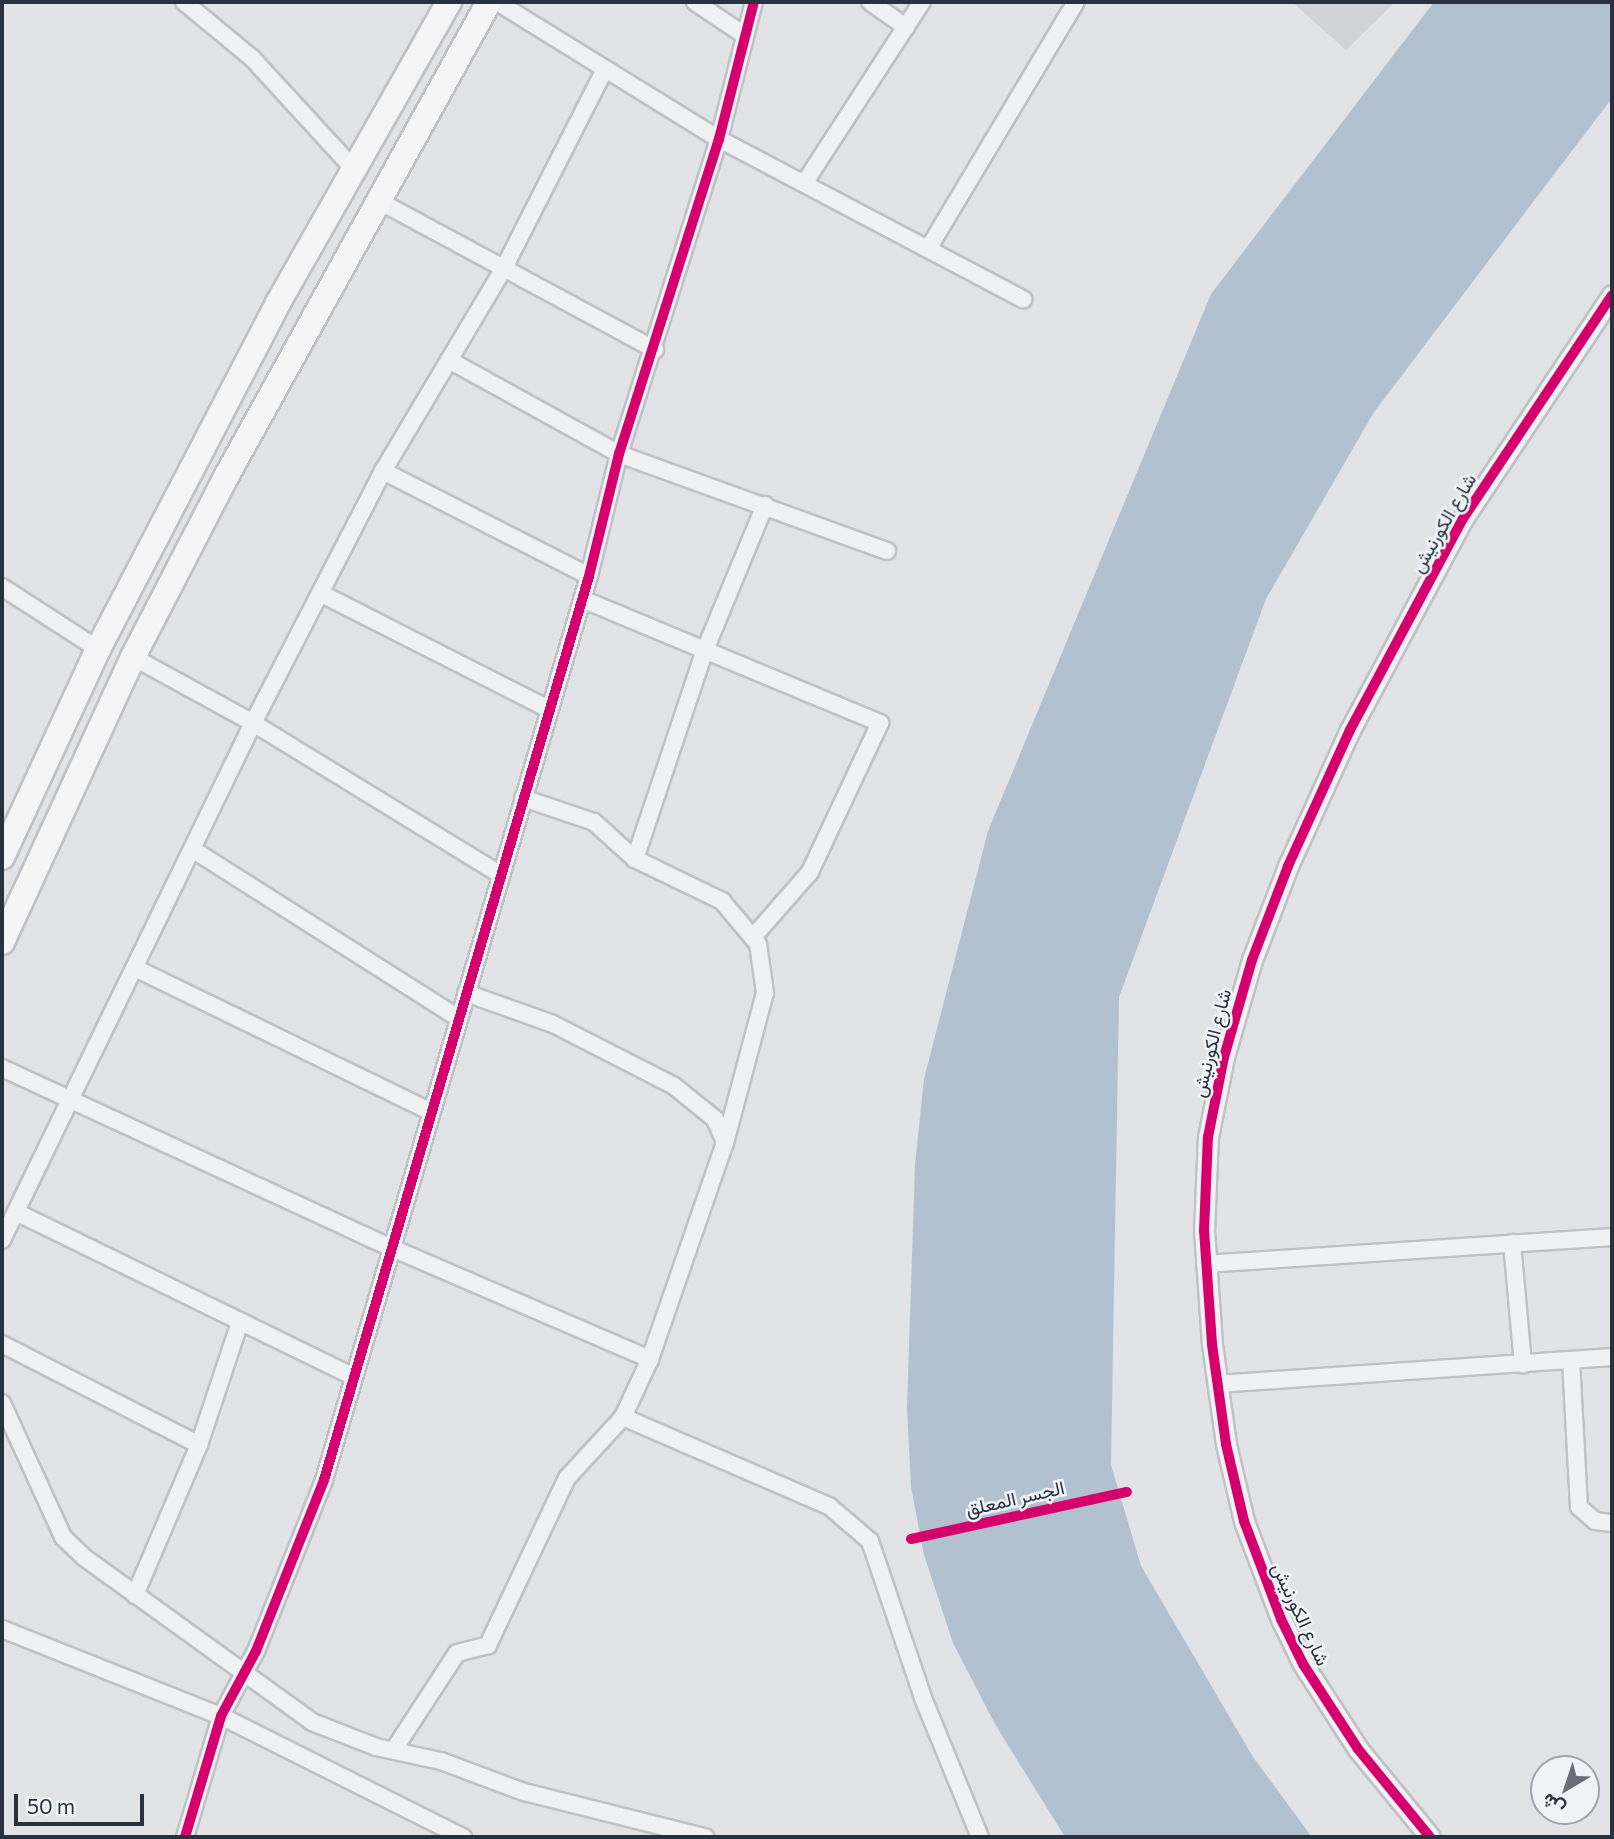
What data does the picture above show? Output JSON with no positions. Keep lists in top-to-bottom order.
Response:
{
  "streets": {
    "street": ["شارع الكورنيش"],
    "cycle path": ["الجسر المعلق"]
  },
  "scale_bar": "50 m",
  "north": "bottom left"
}
